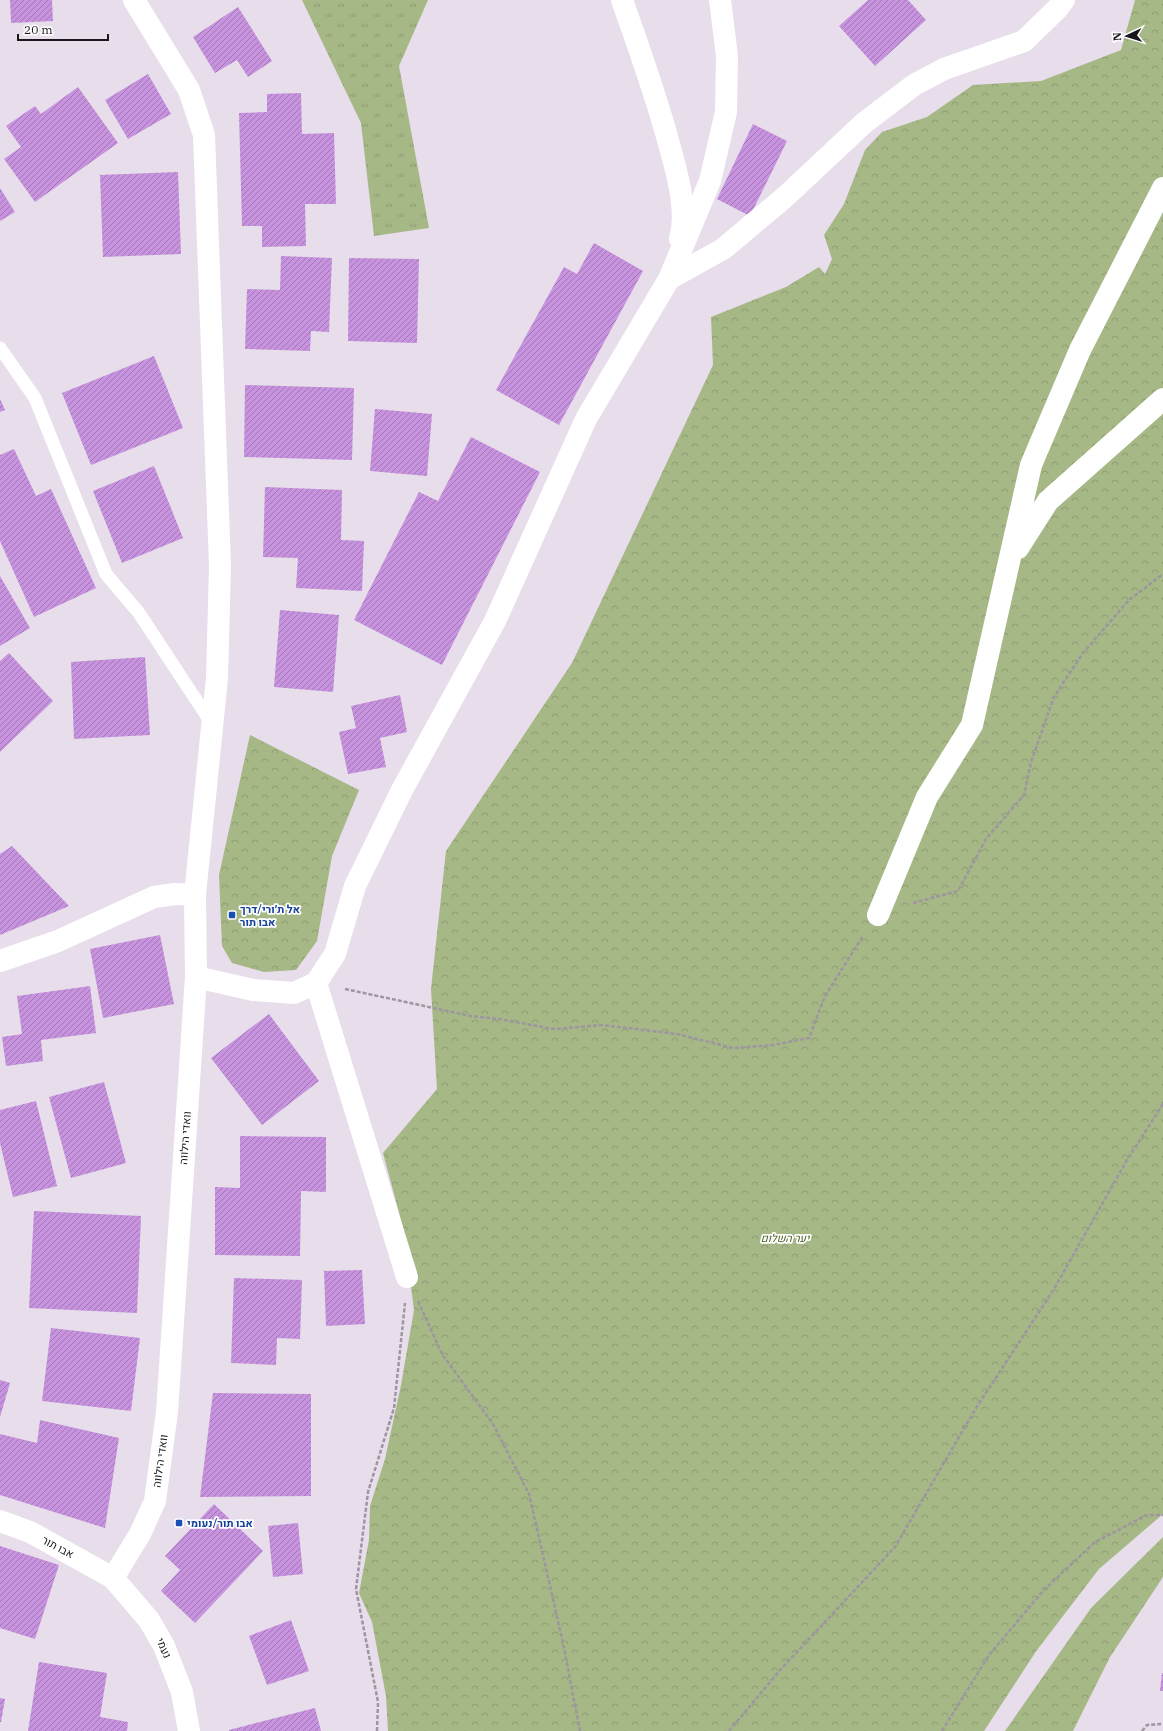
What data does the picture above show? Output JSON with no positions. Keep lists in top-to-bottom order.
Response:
{
  "streets": {
    "street": ["וואדי הילווה", "אבו תור", "נעמי"]
  },
  "crossings": [
    ["וואדי הילווה", "אבו תור"],
    ["וואדי הילווה", "נעמי"],
    ["אבו תור", "נעמי"]
  ],
  "parks": ["יער השלום"],
  "places": {
    "transit": ["אל ת׳ורי/דרך אבו תור", "אבו תור/נעומי"]
  },
  "scale_bar": "20 m",
  "north": "left"
}
